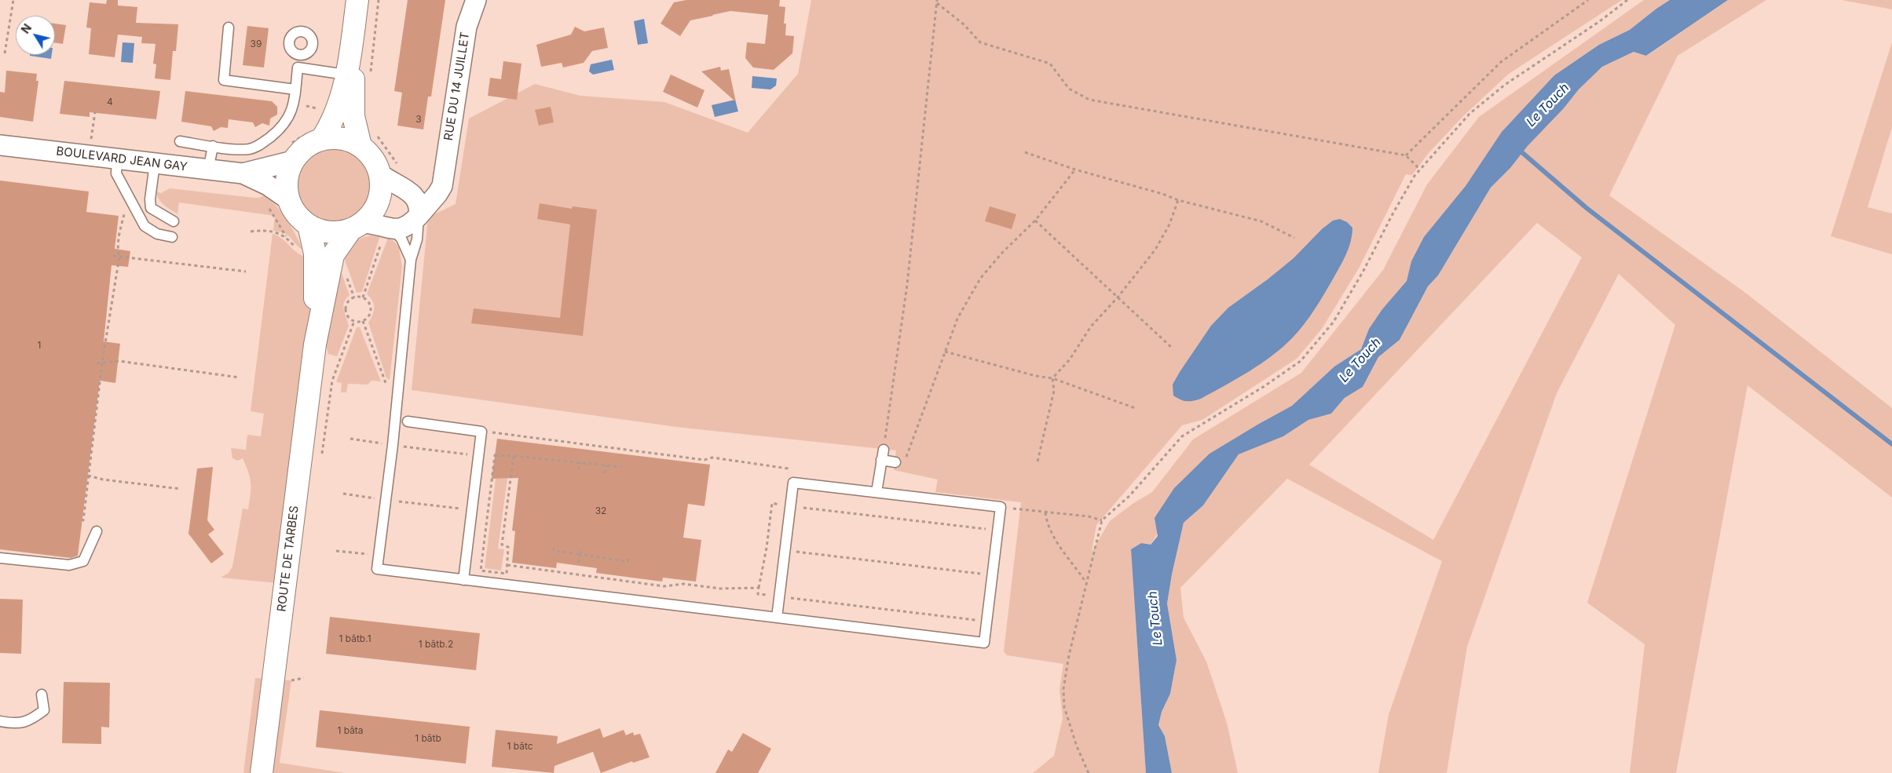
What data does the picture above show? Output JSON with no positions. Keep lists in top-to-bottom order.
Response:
{
  "streets": {
    "main road": ["ROUTE DE TARBES"],
    "street": ["RUE DU 14 JUILLET", "BOULEVARD JEAN GAY"]
  },
  "crossings": [
    ["BOULEVARD JEAN GAY", "ROUTE DE TARBES"]
  ],
  "water": ["Le Touch"],
  "house_numbers": [
    "39",
    "4",
    "3",
    "1",
    "32",
    "1 bâtb.1",
    "1 bâtb.2",
    "1 bâta",
    "1 bâtb",
    "1 bâtc"
  ],
  "north": "top left"
}
